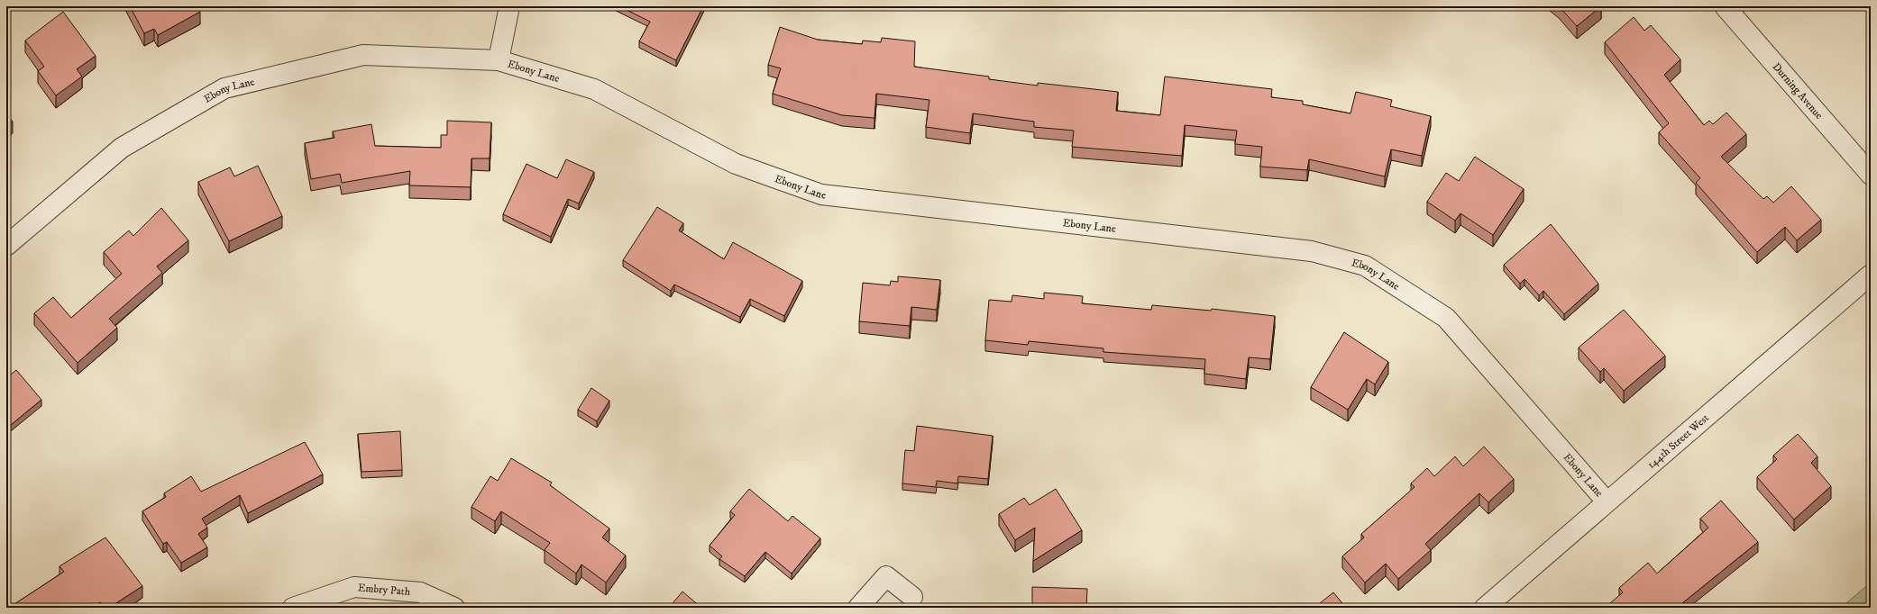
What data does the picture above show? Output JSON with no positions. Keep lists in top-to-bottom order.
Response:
{
  "streets": {
    "street": [
      "Ebony Lane",
      "Durning Avenue",
      "144th Street West",
      "Embry Path"
    ]
  },
  "crossings": [
    ["Ebony Lane", "144th Street West"]
  ]
}
